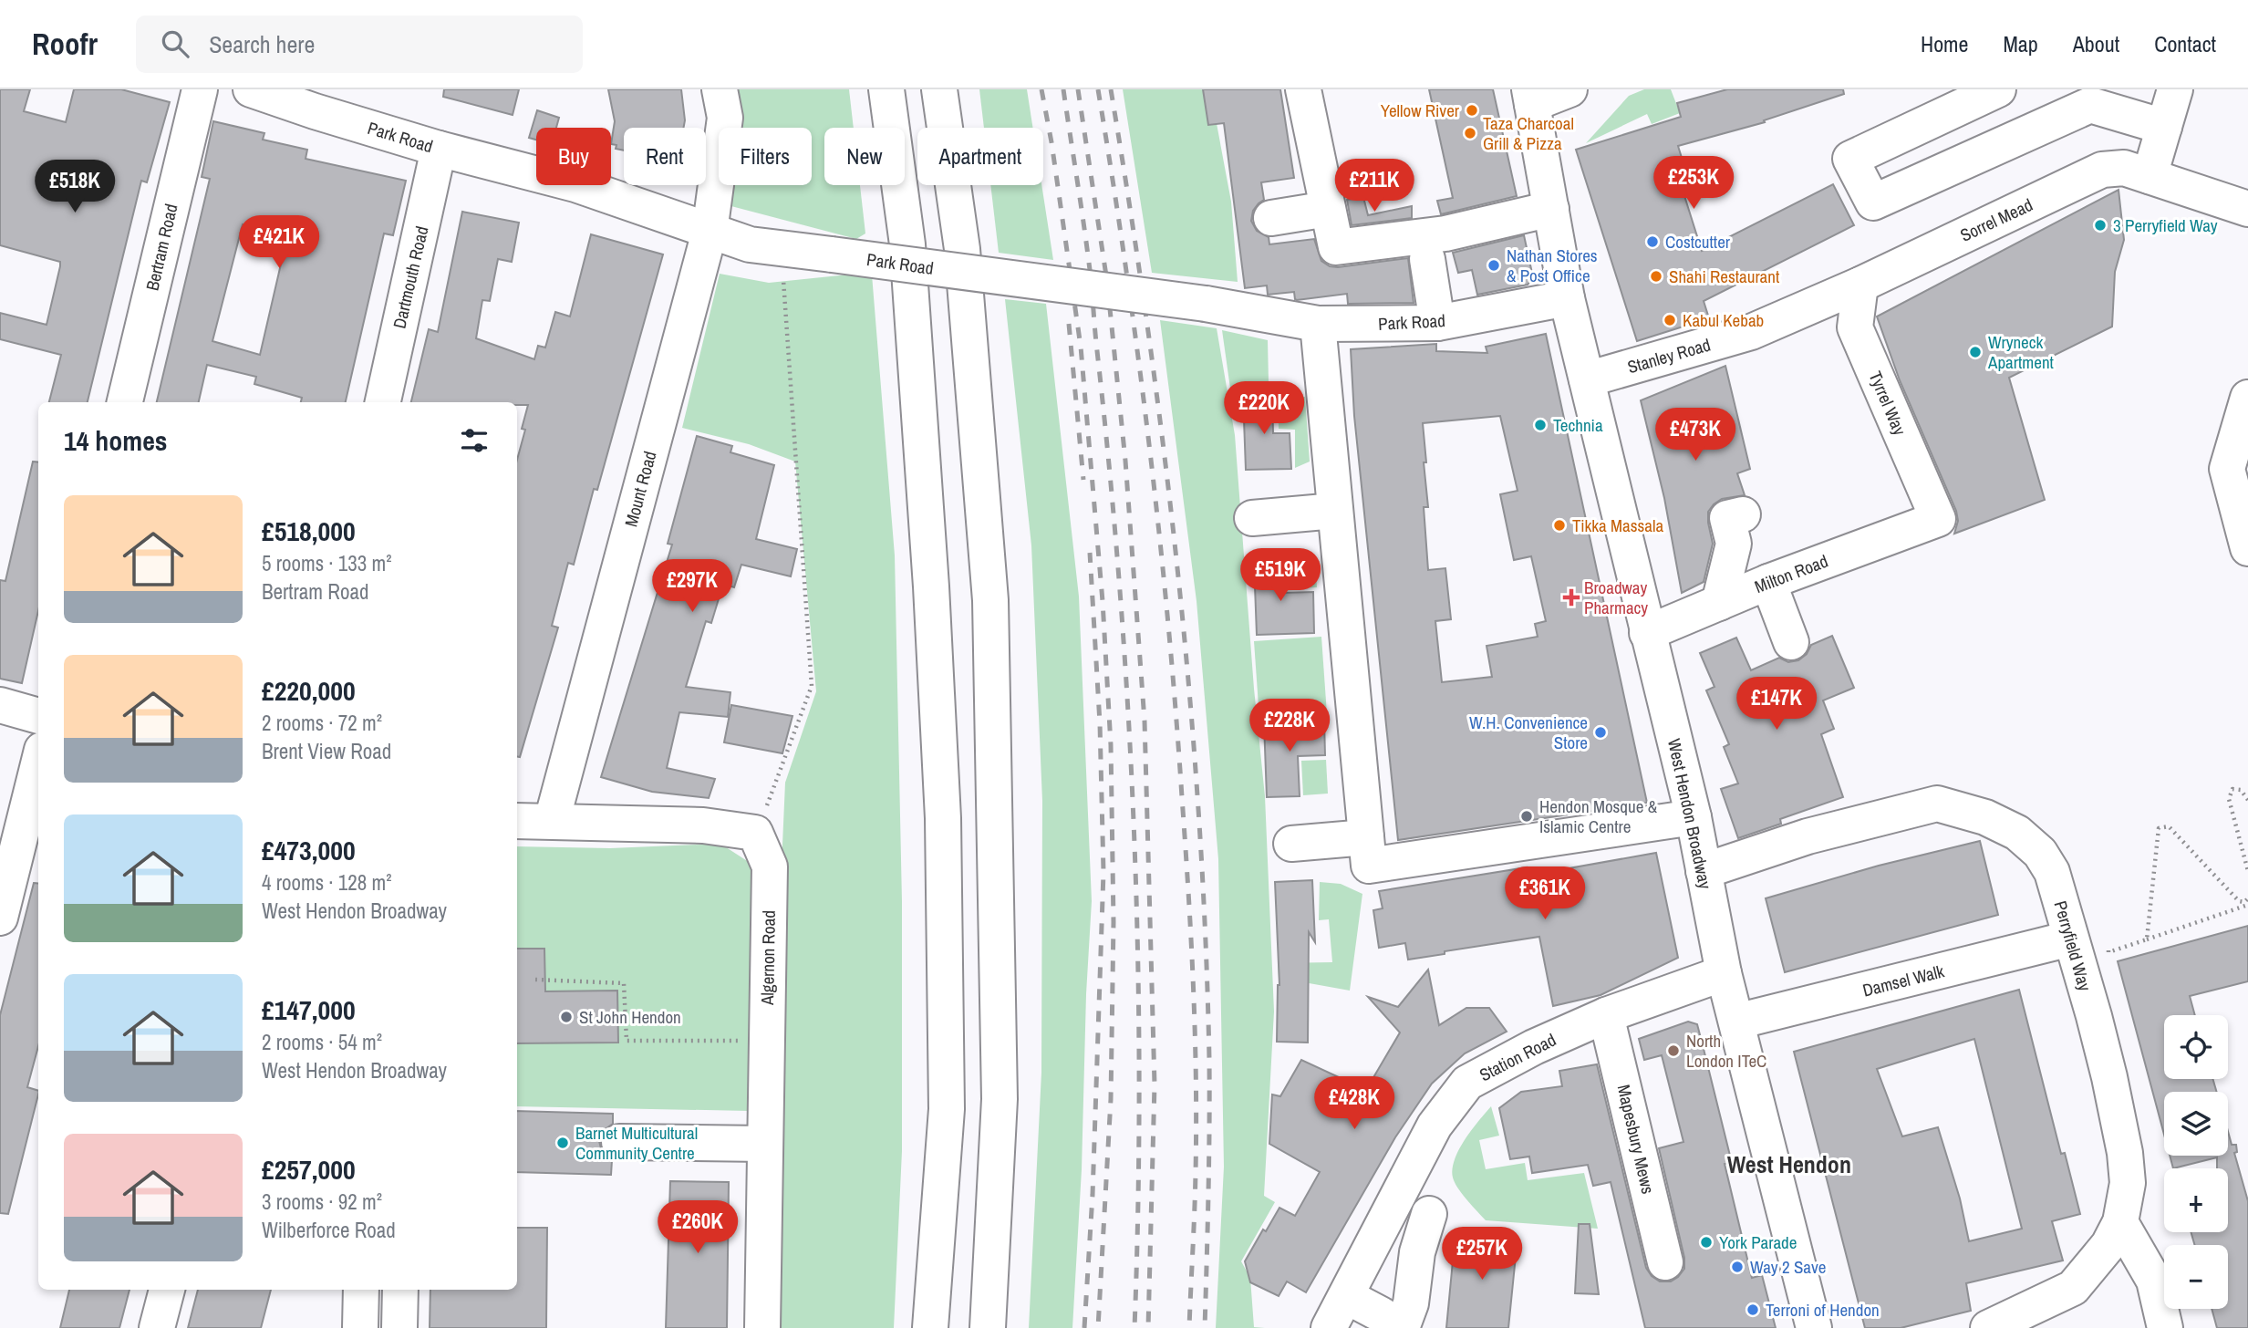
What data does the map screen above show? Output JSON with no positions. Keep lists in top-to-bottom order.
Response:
{
  "streets": {
    "main road": [
      "Park Road",
      "Sorrel Mead",
      "Bertram Road",
      "Dartmouth Road",
      "Stanley Road",
      "Tyrrel Way",
      "Mount Road",
      "Milton Road",
      "West Hendon Broadway",
      "Perryfield Way",
      "Algernon Road",
      "Damsel Walk",
      "Station Road",
      "Mapesbury Mews"
    ]
  },
  "crossings": [
    ["Park Road", "Dartmouth Road"],
    ["Park Road", "Mount Road"],
    ["Park Road", "West Hendon Broadway"],
    ["Sorrel Mead", "Stanley Road"],
    ["Sorrel Mead", "Tyrrel Way"],
    ["Stanley Road", "West Hendon Broadway"],
    ["Tyrrel Way", "Milton Road"],
    ["Milton Road", "West Hendon Broadway"],
    ["West Hendon Broadway", "Perryfield Way"],
    ["West Hendon Broadway", "Damsel Walk"],
    ["West Hendon Broadway", "Station Road"],
    ["Perryfield Way", "Damsel Walk"],
    ["Station Road", "Mapesbury Mews"]
  ],
  "districts": ["West Hendon"],
  "places": {
    "other": [
      "Yellow River",
      "Taza Charcoal Grill & Pizza",
      "3 Perryfield Way",
      "Costcutter",
      "Nathan Stores & Post Office",
      "Shahi Restaurant",
      "Kabul Kebab",
      "Wryneck Apartment",
      "Technia",
      "Tikka Massala",
      "W.H. Convenience Store",
      "Hendon Mosque & Islamic Centre",
      "St John Hendon",
      "North London ITeC",
      "Barnet Multicultural Community Centre",
      "York Parade",
      "Way 2 Save",
      "Terroni of Hendon"
    ],
    "health": ["Broadway Pharmacy"]
  },
  "page": {
    "header": "Roofr",
    "search": "Search here",
    "nav": [
      "Home",
      "Map",
      "About",
      "Contact"
    ],
    "chip": [
      "Buy",
      "Rent",
      "Filters",
      "New",
      "Apartment"
    ],
    "price": [
      "£253K",
      "£211K",
      "£518K",
      "£421K",
      "£220K",
      "£473K",
      "£519K",
      "£297K",
      "£147K",
      "£228K",
      "£361K",
      "£428K",
      "£260K",
      "£257K"
    ],
    "heading": "14 homes",
    "list": [
      {
        "name": "£518,000",
        "note": "5 rooms · 133 m² · Bertram Road"
      },
      {
        "name": "£220,000",
        "note": "2 rooms · 72 m² · Brent View Road"
      },
      {
        "name": "£473,000",
        "note": "4 rooms · 128 m² · West Hendon Broadway"
      },
      {
        "name": "£147,000",
        "note": "2 rooms · 54 m² · West Hendon Broadway"
      },
      {
        "name": "£257,000",
        "note": "3 rooms · 92 m² · Wilberforce Road"
      }
    ],
    "map_buttons": ["+", "−"]
  }
}
